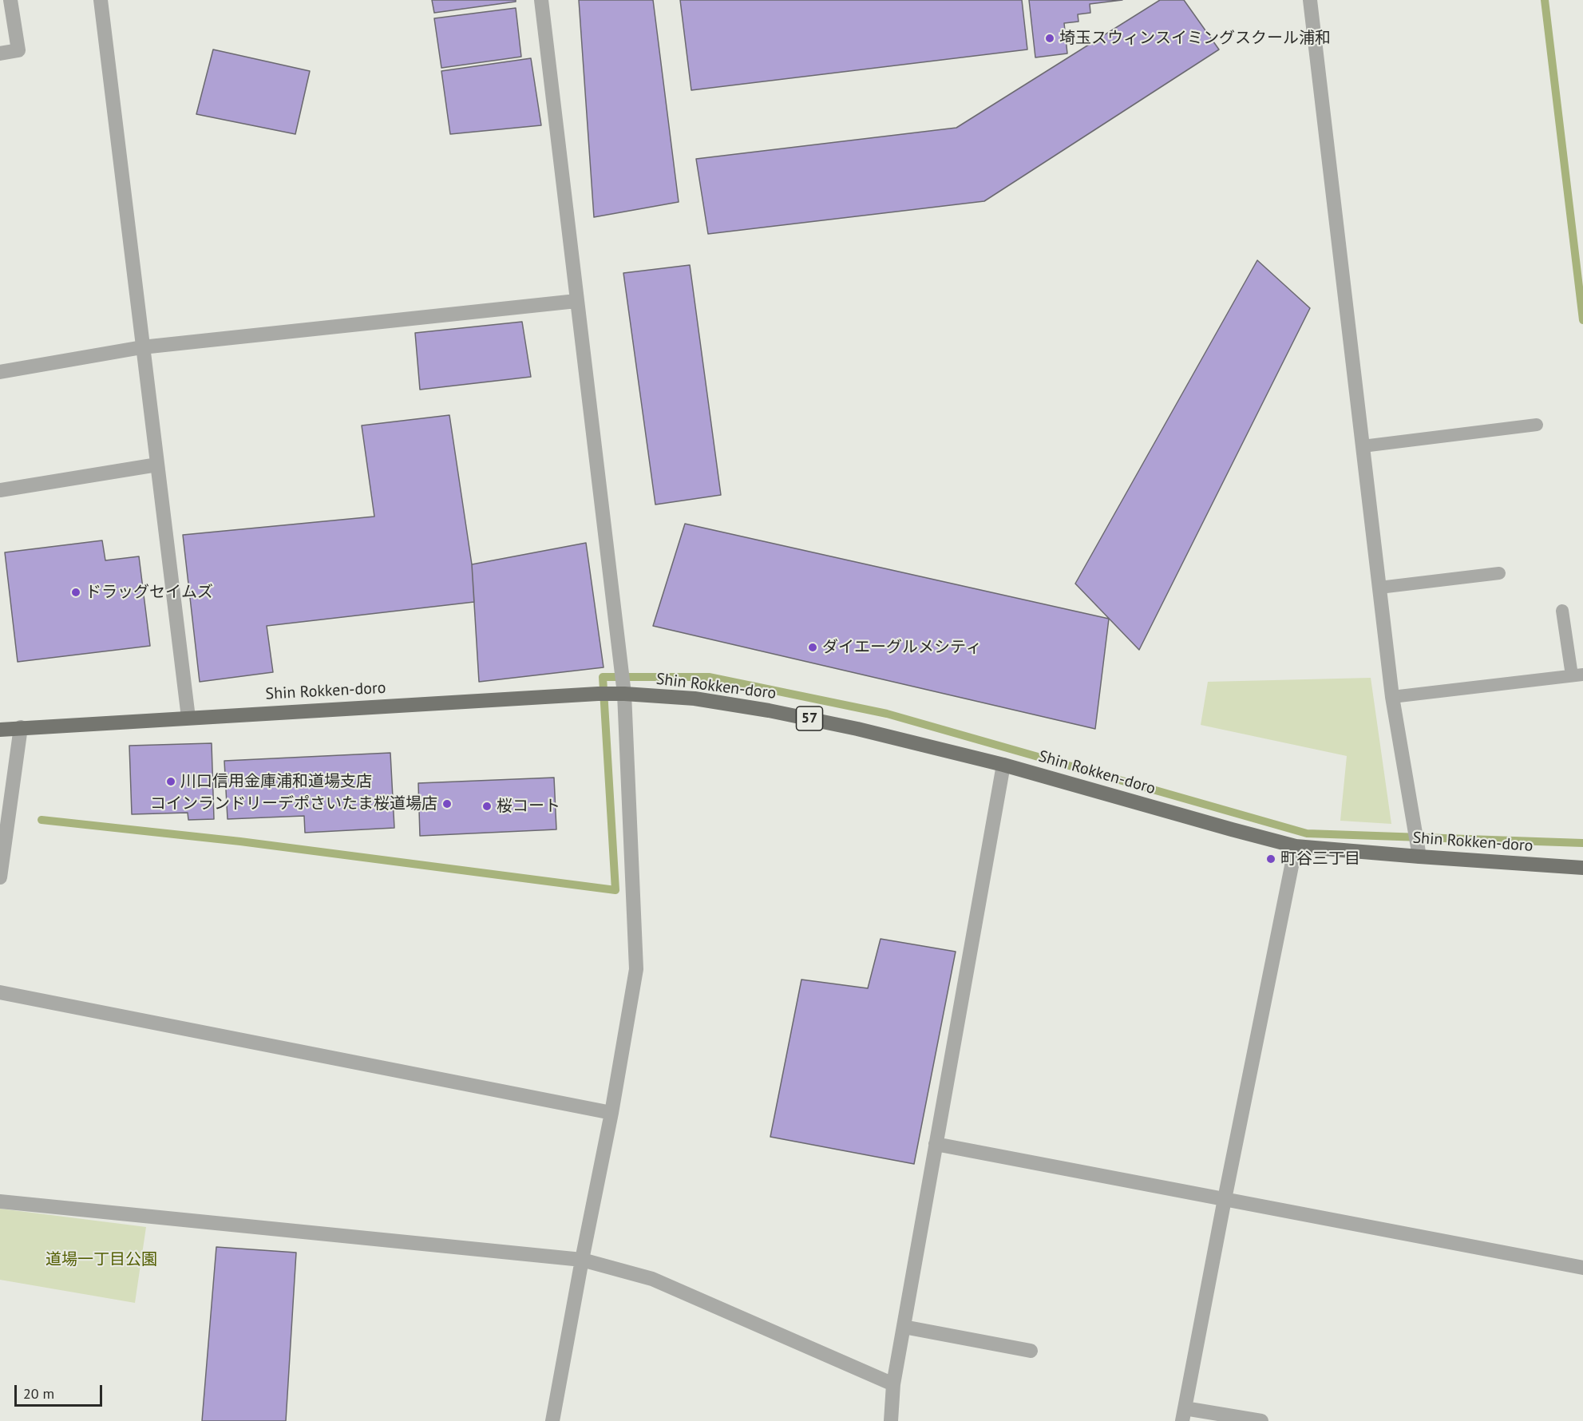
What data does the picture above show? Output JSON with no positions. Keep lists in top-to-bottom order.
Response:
{
  "streets": {
    "main road": ["Shin Rokken-doro", "57"]
  },
  "parks": ["道場一丁目公園"],
  "places": [
    "埼玉スウィンスイミングスクール浦和",
    "ドラッグセイムズ",
    "ダイエーグルメシティ",
    "川口信用金庫浦和道場支店",
    "コインランドリーデポさいたま桜道場店",
    "桜コート",
    "町谷三丁目"
  ],
  "scale_bar": "20 m"
}
